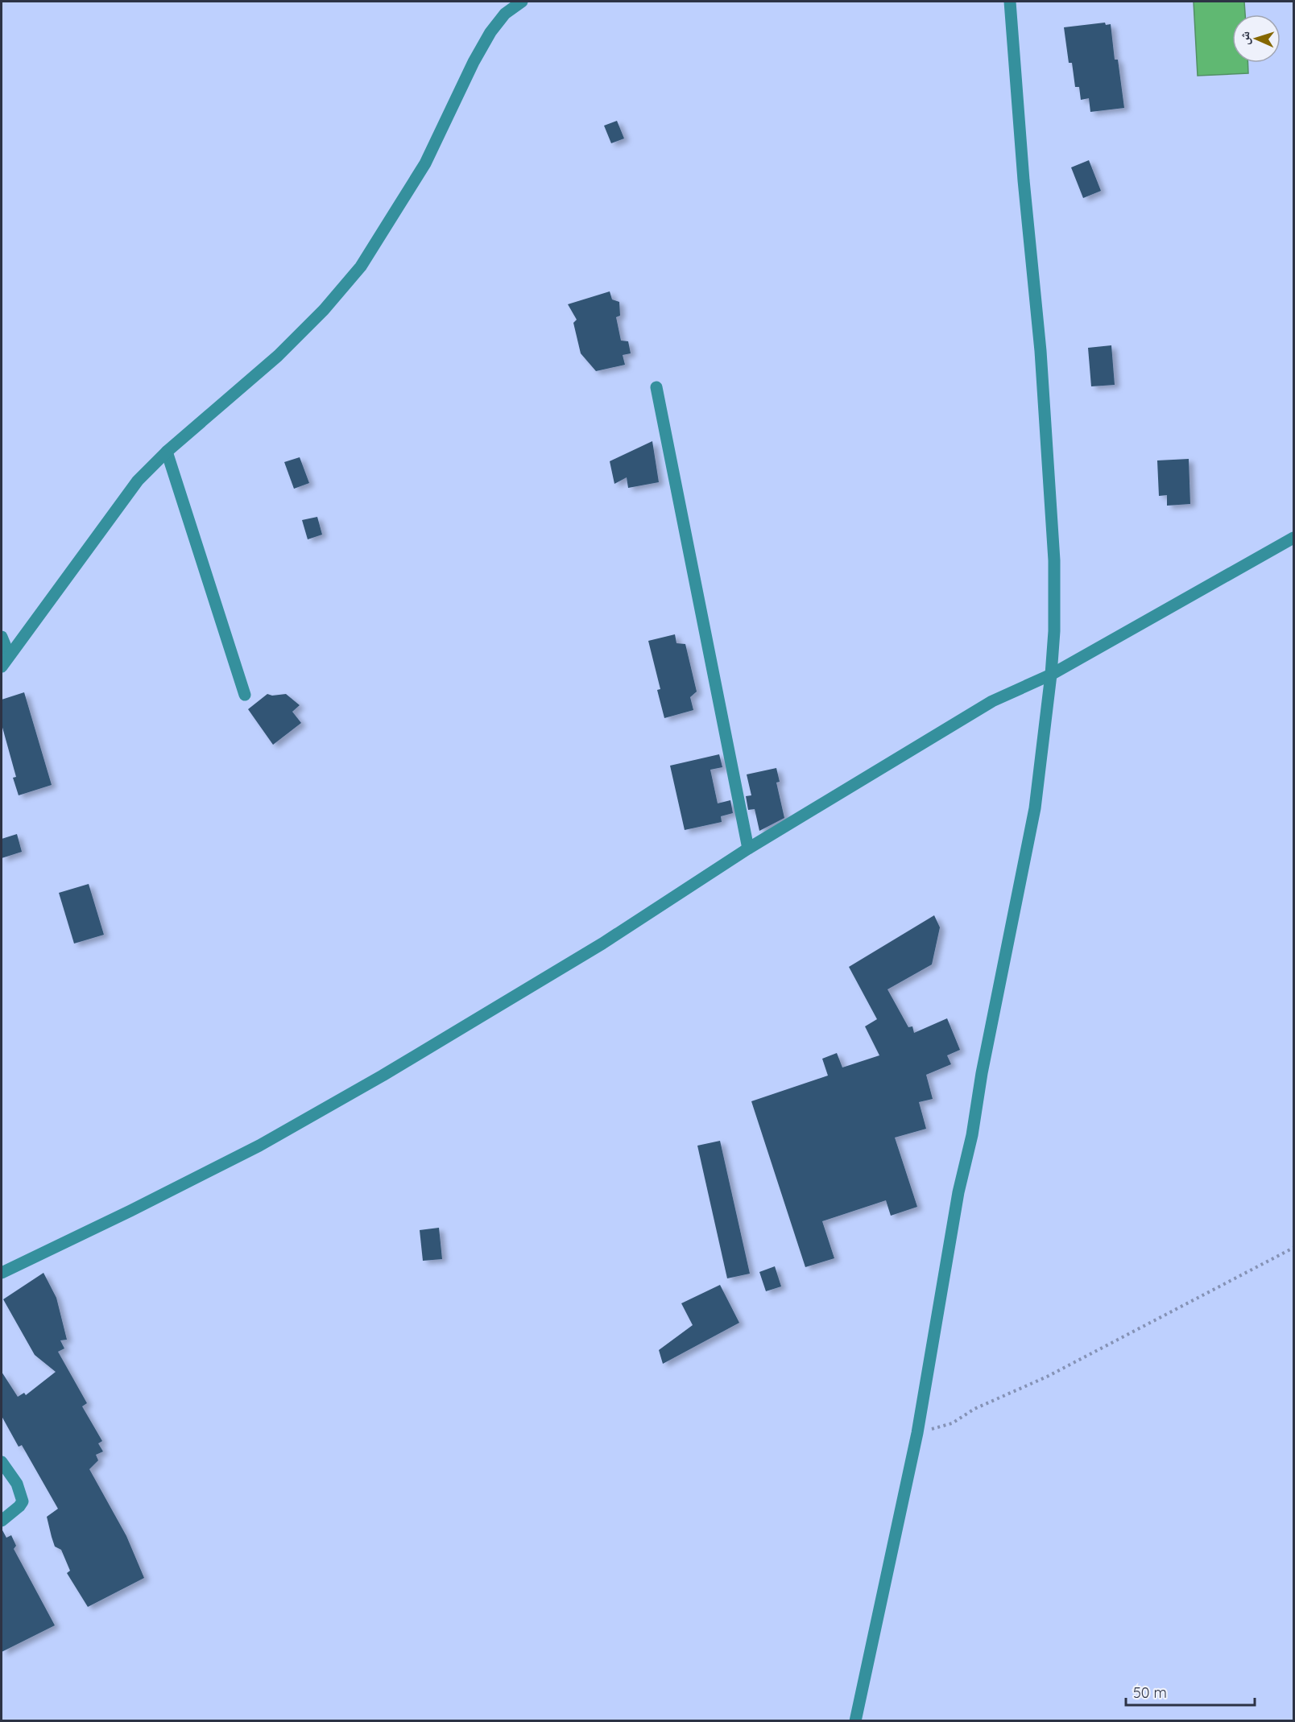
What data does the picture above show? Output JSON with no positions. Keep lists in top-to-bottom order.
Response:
{
  "scale_bar": "50 m",
  "north": "left"
}
